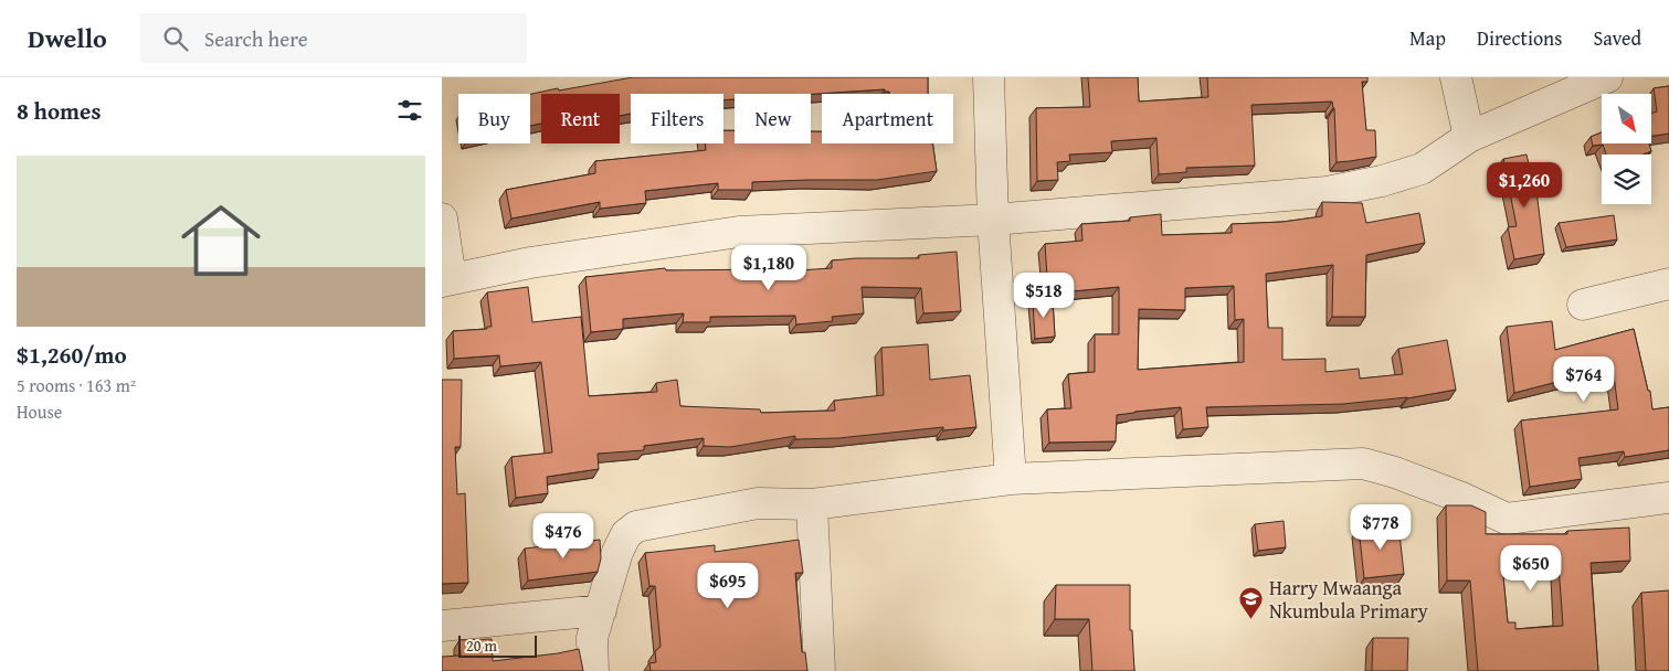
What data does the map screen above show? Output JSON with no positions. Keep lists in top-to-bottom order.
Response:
{
  "places": {
    "school or university": ["Harry Mwaanga Nkumbula Primary"]
  },
  "scale_bar": "20 m",
  "north": "bottom right",
  "page": {
    "header": "Dwello",
    "search": "Search here",
    "nav": ["Map", "Directions", "Saved"],
    "heading": "8 homes",
    "chip": [
      "Buy",
      "Rent",
      "Filters",
      "New",
      "Apartment"
    ],
    "list": [
      {
        "name": "$1,260/mo",
        "note": "5 rooms · 163 m² · House"
      }
    ],
    "price": [
      "$1,260",
      "$1,180",
      "$518",
      "$764",
      "$778",
      "$476",
      "$650",
      "$695"
    ],
    "scale": "20 m"
  }
}
